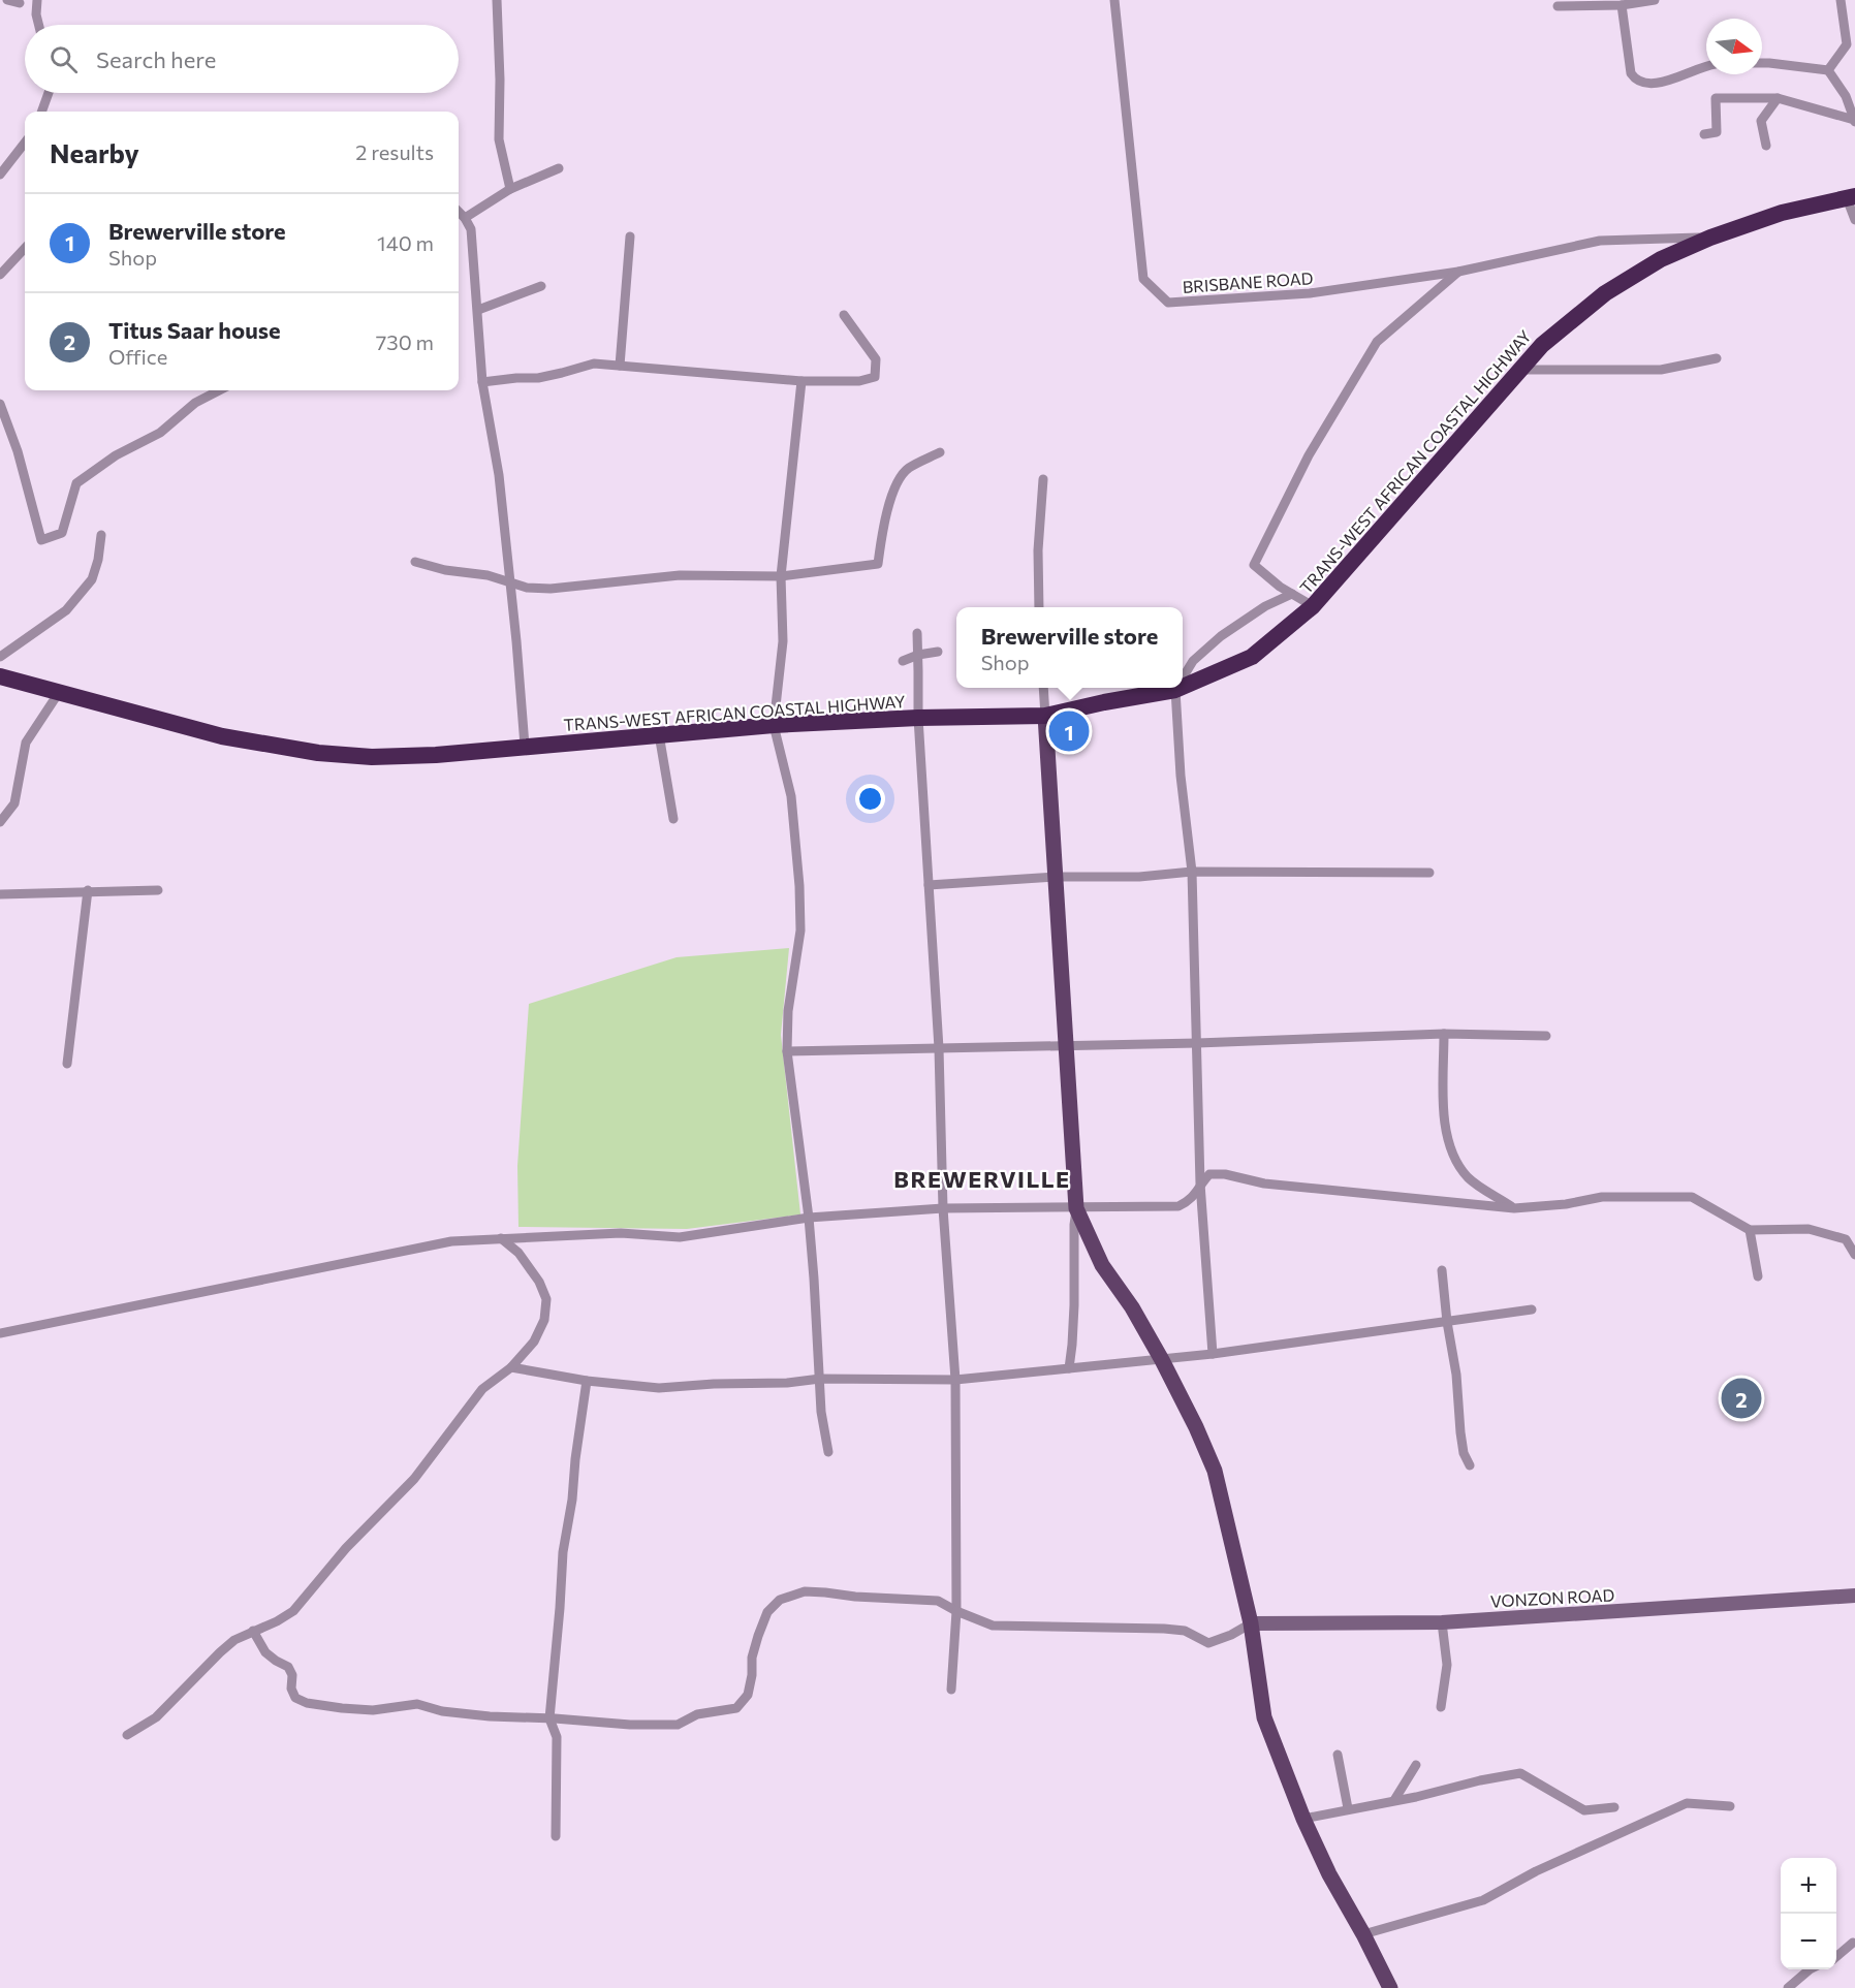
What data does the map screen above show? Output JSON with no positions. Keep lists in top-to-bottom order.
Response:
{
  "streets": {
    "highway": ["TRANS-WEST AFRICAN COASTAL HIGHWAY"],
    "street": ["BRISBANE ROAD", "VONZON ROAD"]
  },
  "crossings": [
    ["BRISBANE ROAD", "TRANS-WEST AFRICAN COASTAL HIGHWAY"]
  ],
  "districts": ["BREWERVILLE"],
  "north": "right",
  "page": {
    "search": "Search here",
    "heading": ["Nearby", "2 results"],
    "list": [
      {
        "mark": "1",
        "name": "Brewerville store",
        "note": "Shop",
        "value": "140 m"
      },
      {
        "mark": "2",
        "name": "Titus Saar house",
        "note": "Office",
        "value": "730 m"
      }
    ],
    "popup": ["Brewerville store", "Shop"],
    "pins": ["1", "2"],
    "map_buttons": ["+", "−"]
  }
}
